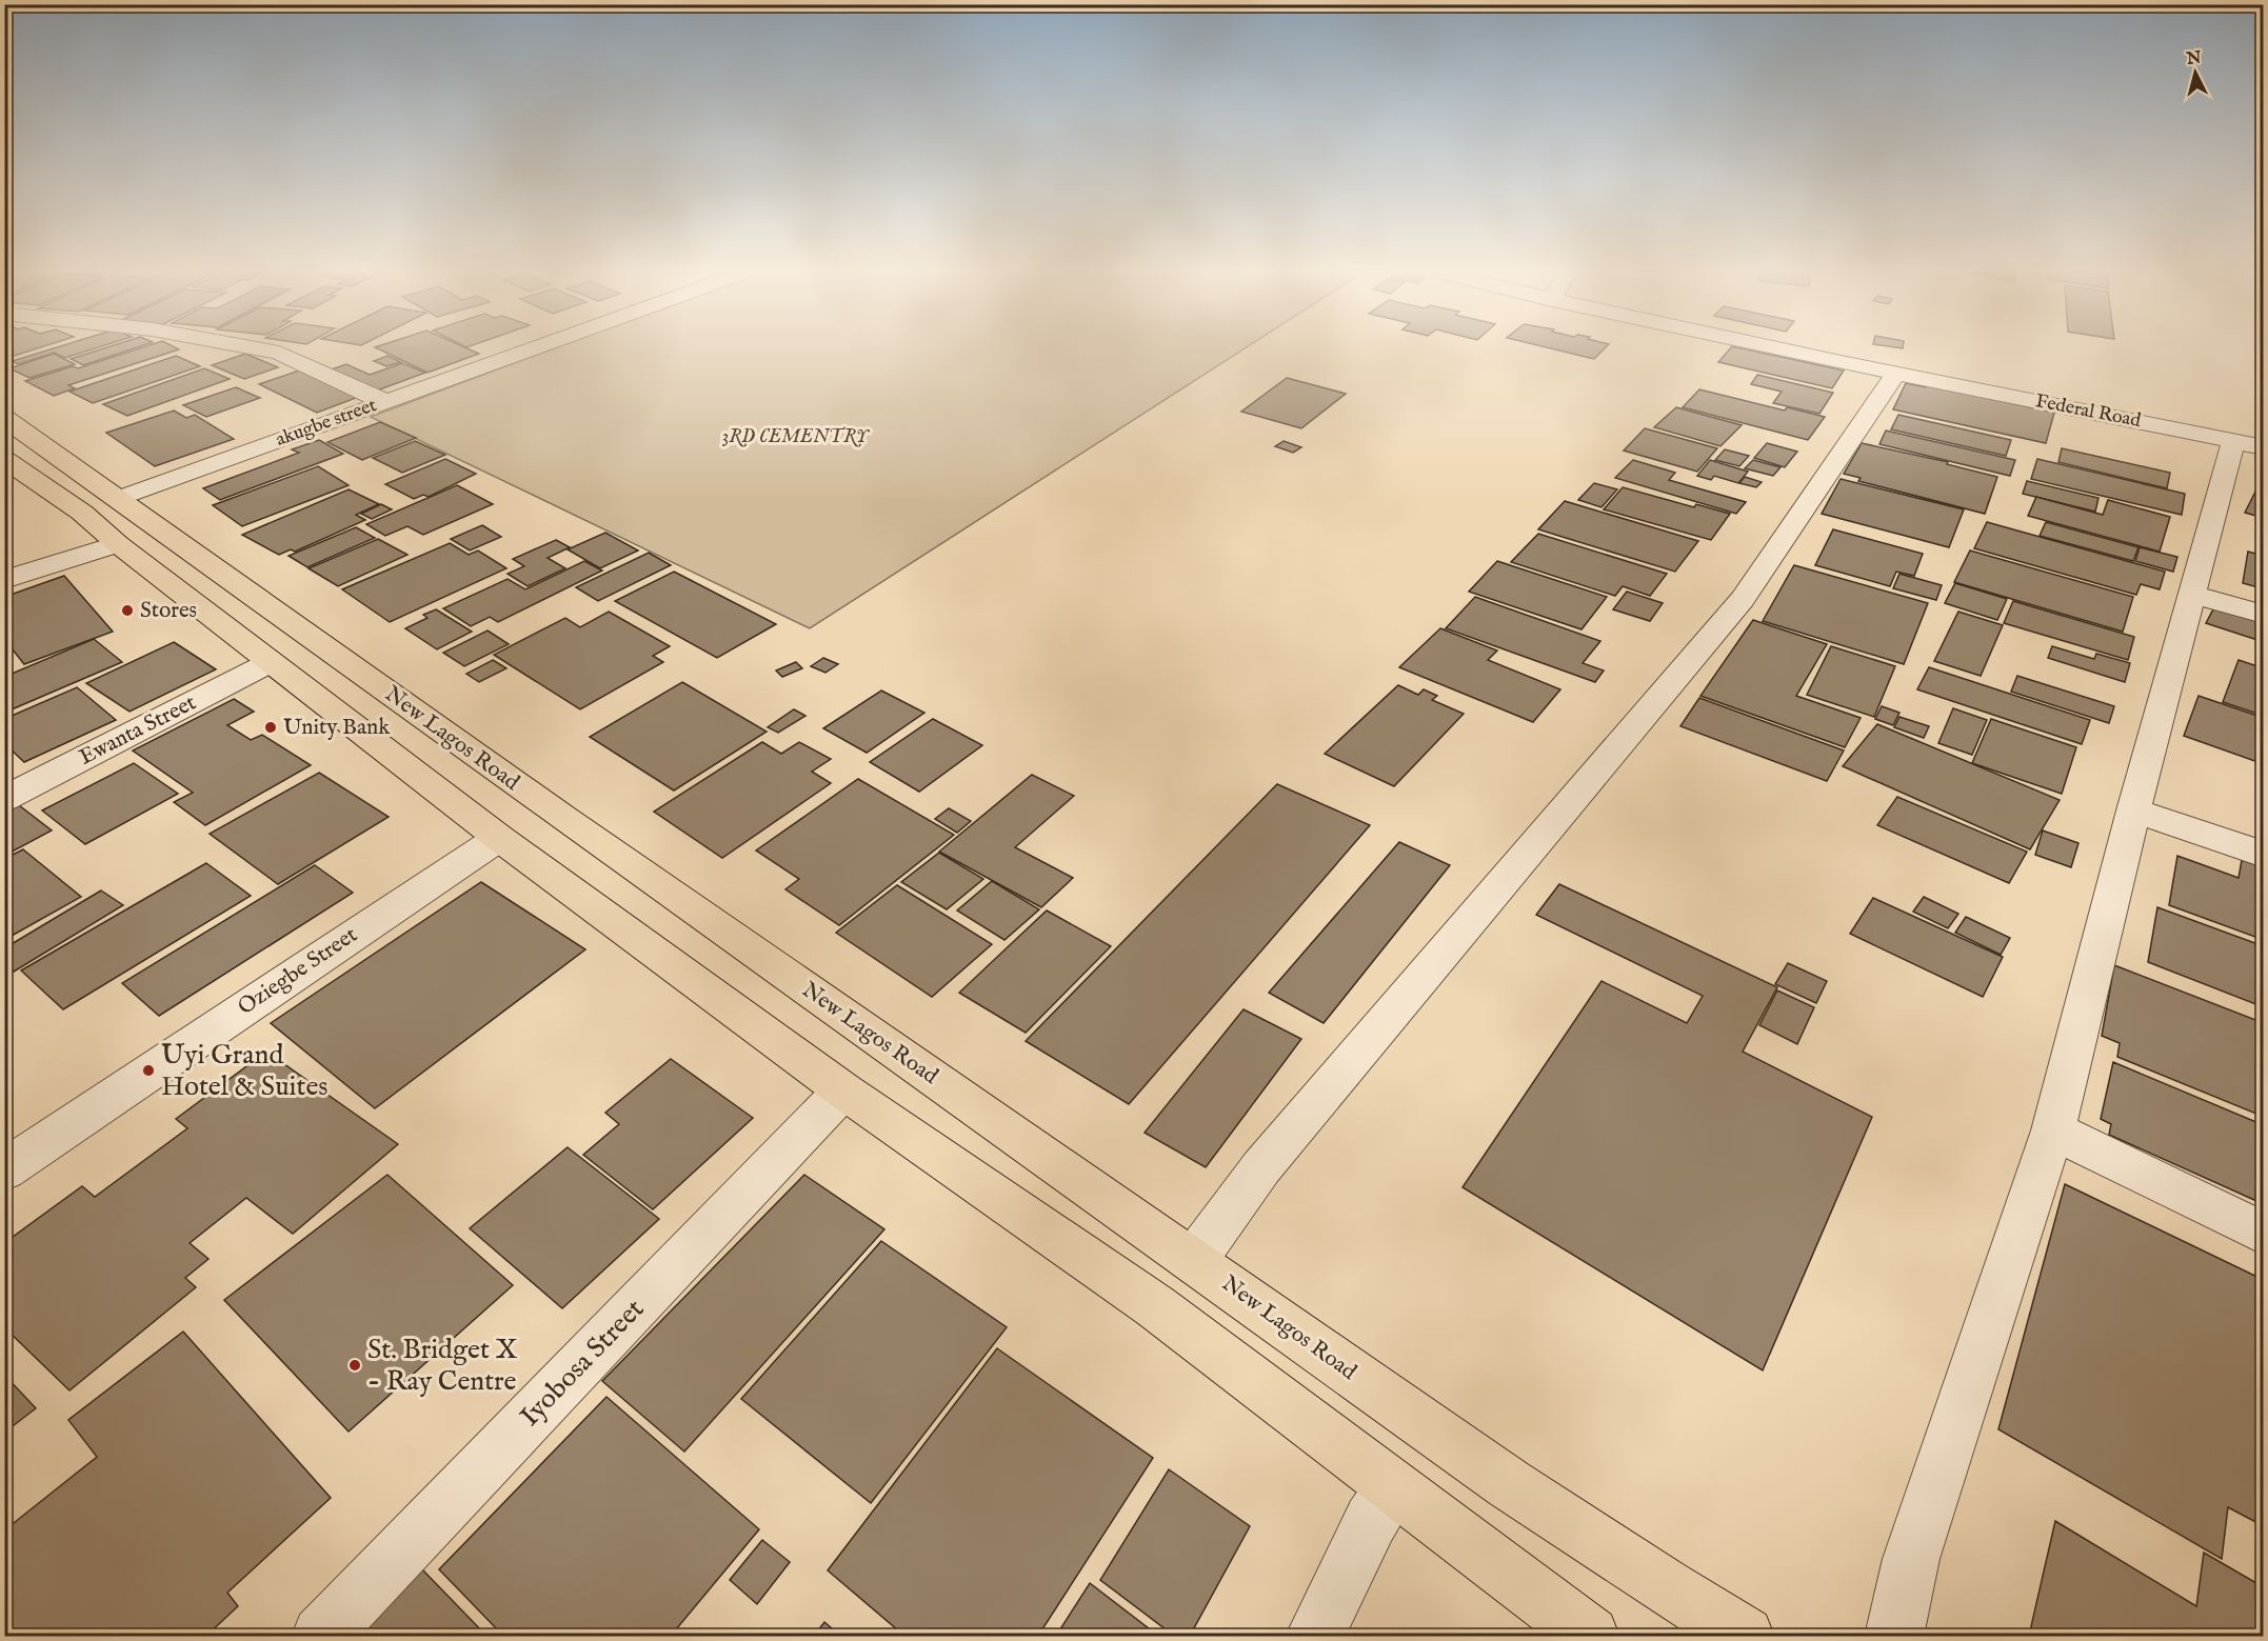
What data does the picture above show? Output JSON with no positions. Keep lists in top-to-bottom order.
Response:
{
  "streets": {
    "main road": ["New Lagos Road"],
    "street": [
      "Federal Road",
      "akugbe street",
      "Ewanta Street",
      "Oziegbe Street",
      "Iyobosa Street"
    ]
  },
  "crossings": [
    ["akugbe street", "New Lagos Road"]
  ],
  "parks": ["3RD CEMENTRY"],
  "places": [
    "Stores",
    "Unity Bank",
    "Uyi Grand Hotel & Suites",
    "St. Bridget X - Ray Centre"
  ],
  "north": "top"
}
